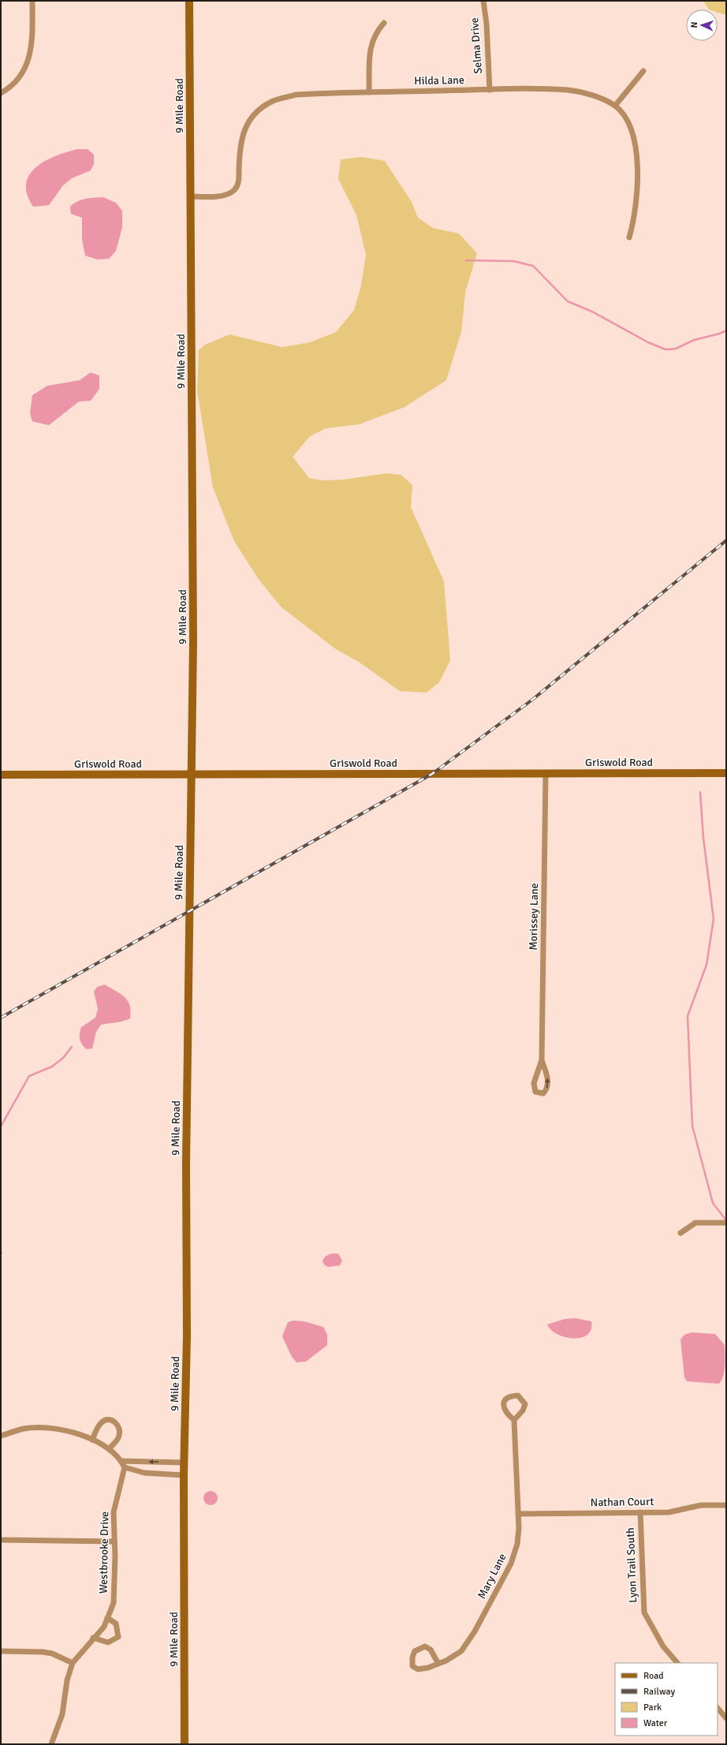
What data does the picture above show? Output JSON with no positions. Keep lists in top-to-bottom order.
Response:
{
  "streets": {
    "street": [
      "Selma Drive",
      "Hilda Lane",
      "9 Mile Road",
      "Griswold Road",
      "Morissey Lane",
      "Nathan Court",
      "Westbrooke Drive",
      "Lyon Trail South",
      "Mary Lane"
    ]
  },
  "crossings": [
    ["Selma Drive", "Hilda Lane"],
    ["Hilda Lane", "9 Mile Road"],
    ["9 Mile Road", "Griswold Road"],
    ["Griswold Road", "Morissey Lane"],
    ["Nathan Court", "Lyon Trail South"],
    ["Nathan Court", "Mary Lane"]
  ],
  "legend": [
    "Road",
    "Railway",
    "Park",
    "Water"
  ],
  "north": "left"
}
